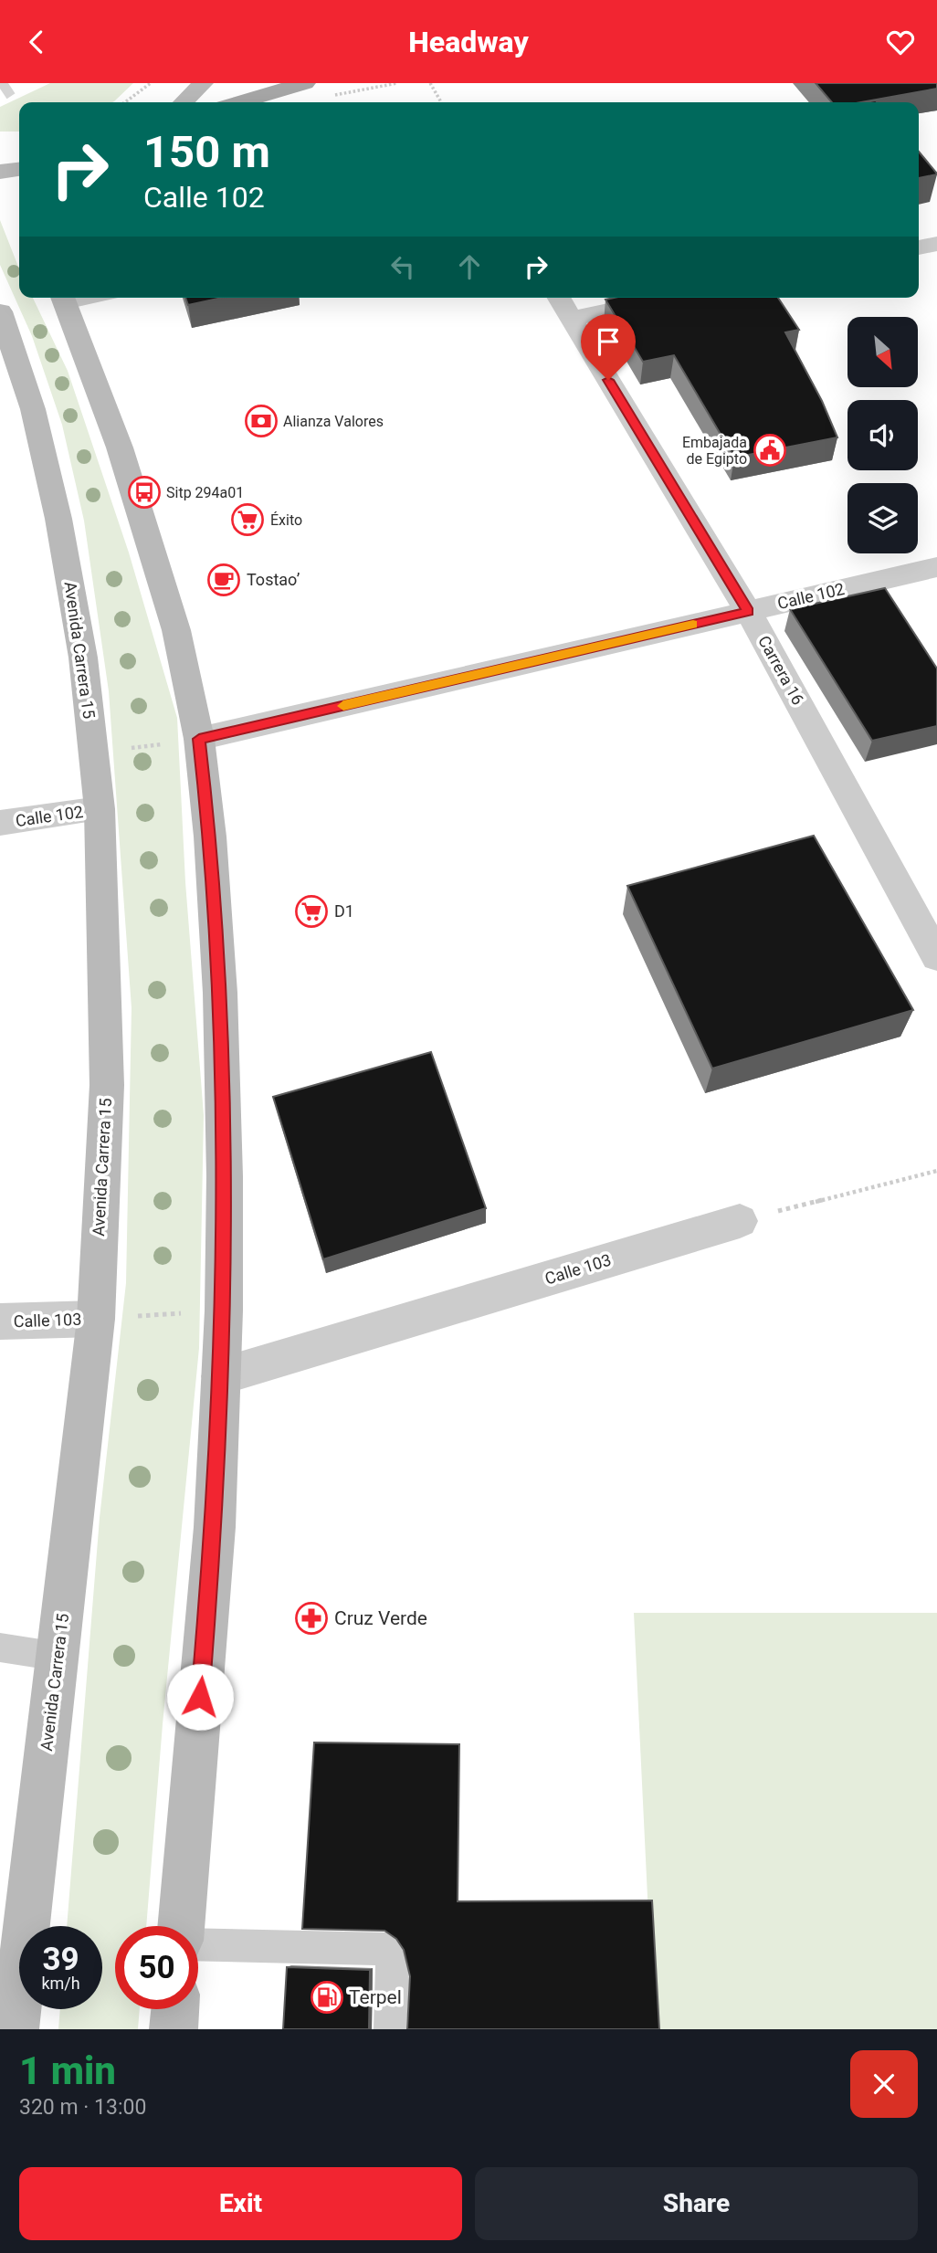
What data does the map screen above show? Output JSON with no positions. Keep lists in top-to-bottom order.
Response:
{
  "streets": {
    "main road": ["Avenida Carrera 15"],
    "street": ["Calle 102", "Carrera 16", "Calle 103"]
  },
  "crossings": [
    ["Calle 102", "Avenida Carrera 15"],
    ["Calle 102", "Carrera 16"],
    ["Avenida Carrera 15", "Calle 103"]
  ],
  "places": {
    "bank": ["Alianza Valores"],
    "public building": ["Embajada de Egipto"],
    "bus stop": ["Sitp 294a01"],
    "supermarket": ["Éxito", "D1"],
    "cafe": ["Tostao’"],
    "pharmacy": ["Cruz Verde"],
    "fuel station": ["Terpel"]
  },
  "north": "bottom right",
  "page": {
    "header": "Headway",
    "turn": ["150 m", "Calle 102"],
    "speed": "39 km/h",
    "limit": "50",
    "heading": ["1 min", "320 m · 13:00"],
    "buttons": ["Exit", "Share"]
  }
}
